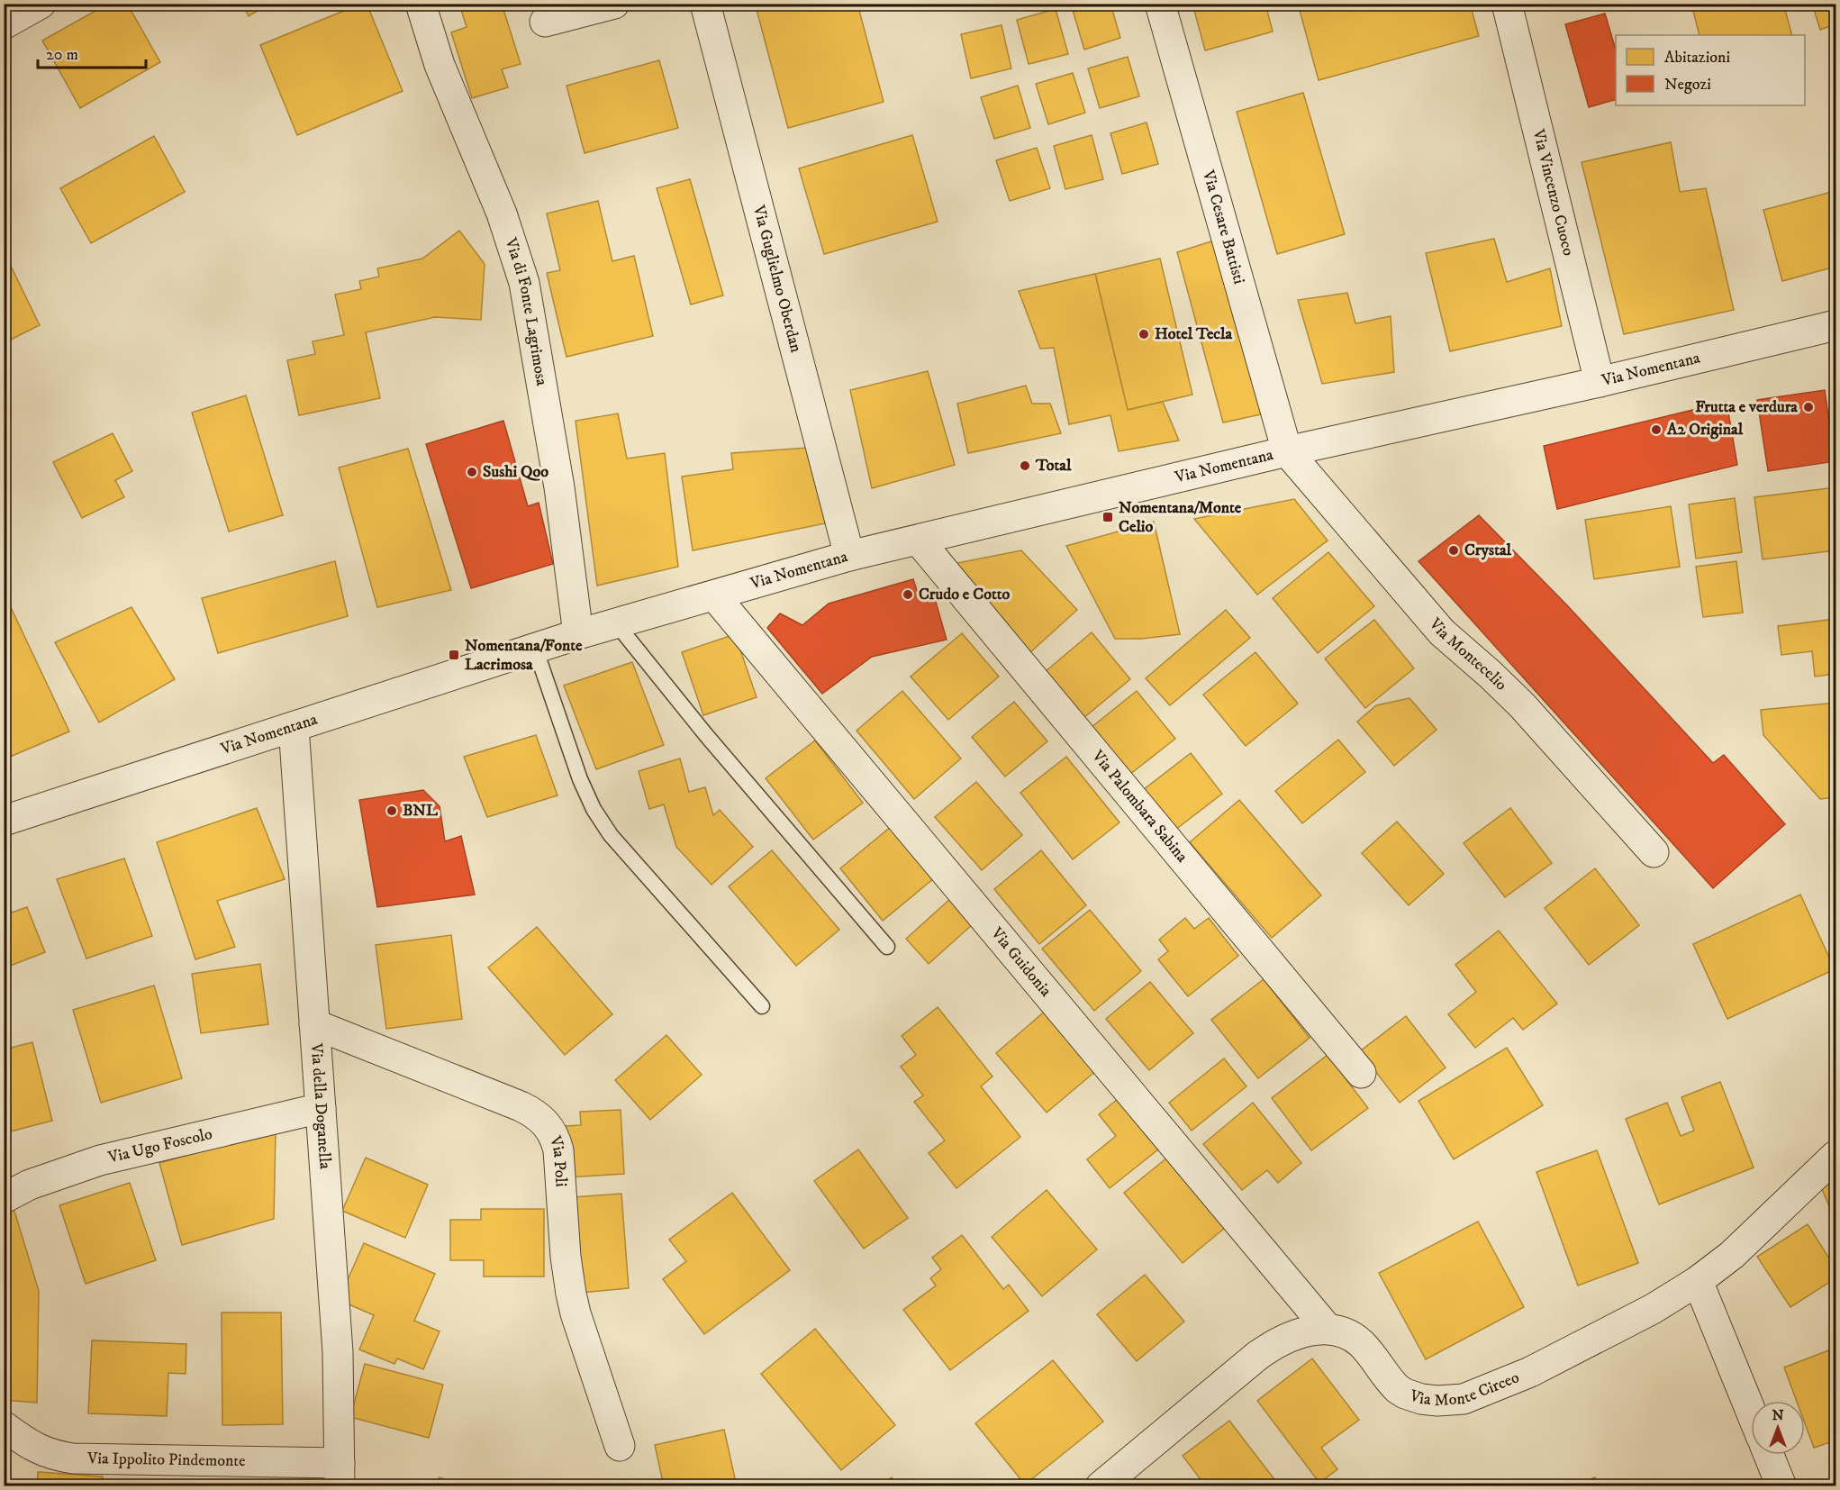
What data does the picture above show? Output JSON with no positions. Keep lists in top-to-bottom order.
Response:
{
  "streets": {
    "street": [
      "Via Vincenzo Cuoco",
      "Via Cesare Battisti",
      "Via Guglielmo Oberdan",
      "Via di Fonte Lagrimosa",
      "Via Nomentana",
      "Via Montecelio",
      "Via Palombara Sabina",
      "Via Guidonia",
      "Via della Doganella",
      "Via Ugo Foscolo",
      "Via Poli",
      "Via Monte Circeo",
      "Via Ippolito Pindemonte"
    ]
  },
  "crossings": [
    ["Via Vincenzo Cuoco", "Via Nomentana"],
    ["Via Cesare Battisti", "Via Nomentana"],
    ["Via Cesare Battisti", "Via Montecelio"],
    ["Via Guglielmo Oberdan", "Via Nomentana"],
    ["Via di Fonte Lagrimosa", "Via Nomentana"],
    ["Via Nomentana", "Via Montecelio"],
    ["Via Nomentana", "Via Palombara Sabina"],
    ["Via Nomentana", "Via Guidonia"],
    ["Via Nomentana", "Via della Doganella"],
    ["Via Guidonia", "Via Monte Circeo"],
    ["Via della Doganella", "Via Ugo Foscolo"],
    ["Via della Doganella", "Via Poli"],
    ["Via della Doganella", "Via Ippolito Pindemonte"]
  ],
  "places": {
    "other": [
      "Hotel Tecla",
      "Frutta e verdura",
      "A2 Original",
      "Total",
      "Sushi Qoo",
      "Crystal",
      "Crudo e Cotto",
      "BNL"
    ],
    "transit": ["Nomentana/Monte Celio", "Nomentana/Fonte Lacrimosa"]
  },
  "legend": ["Abitazioni", "Negozi"],
  "scale_bar": "20 m",
  "north": "top"
}
